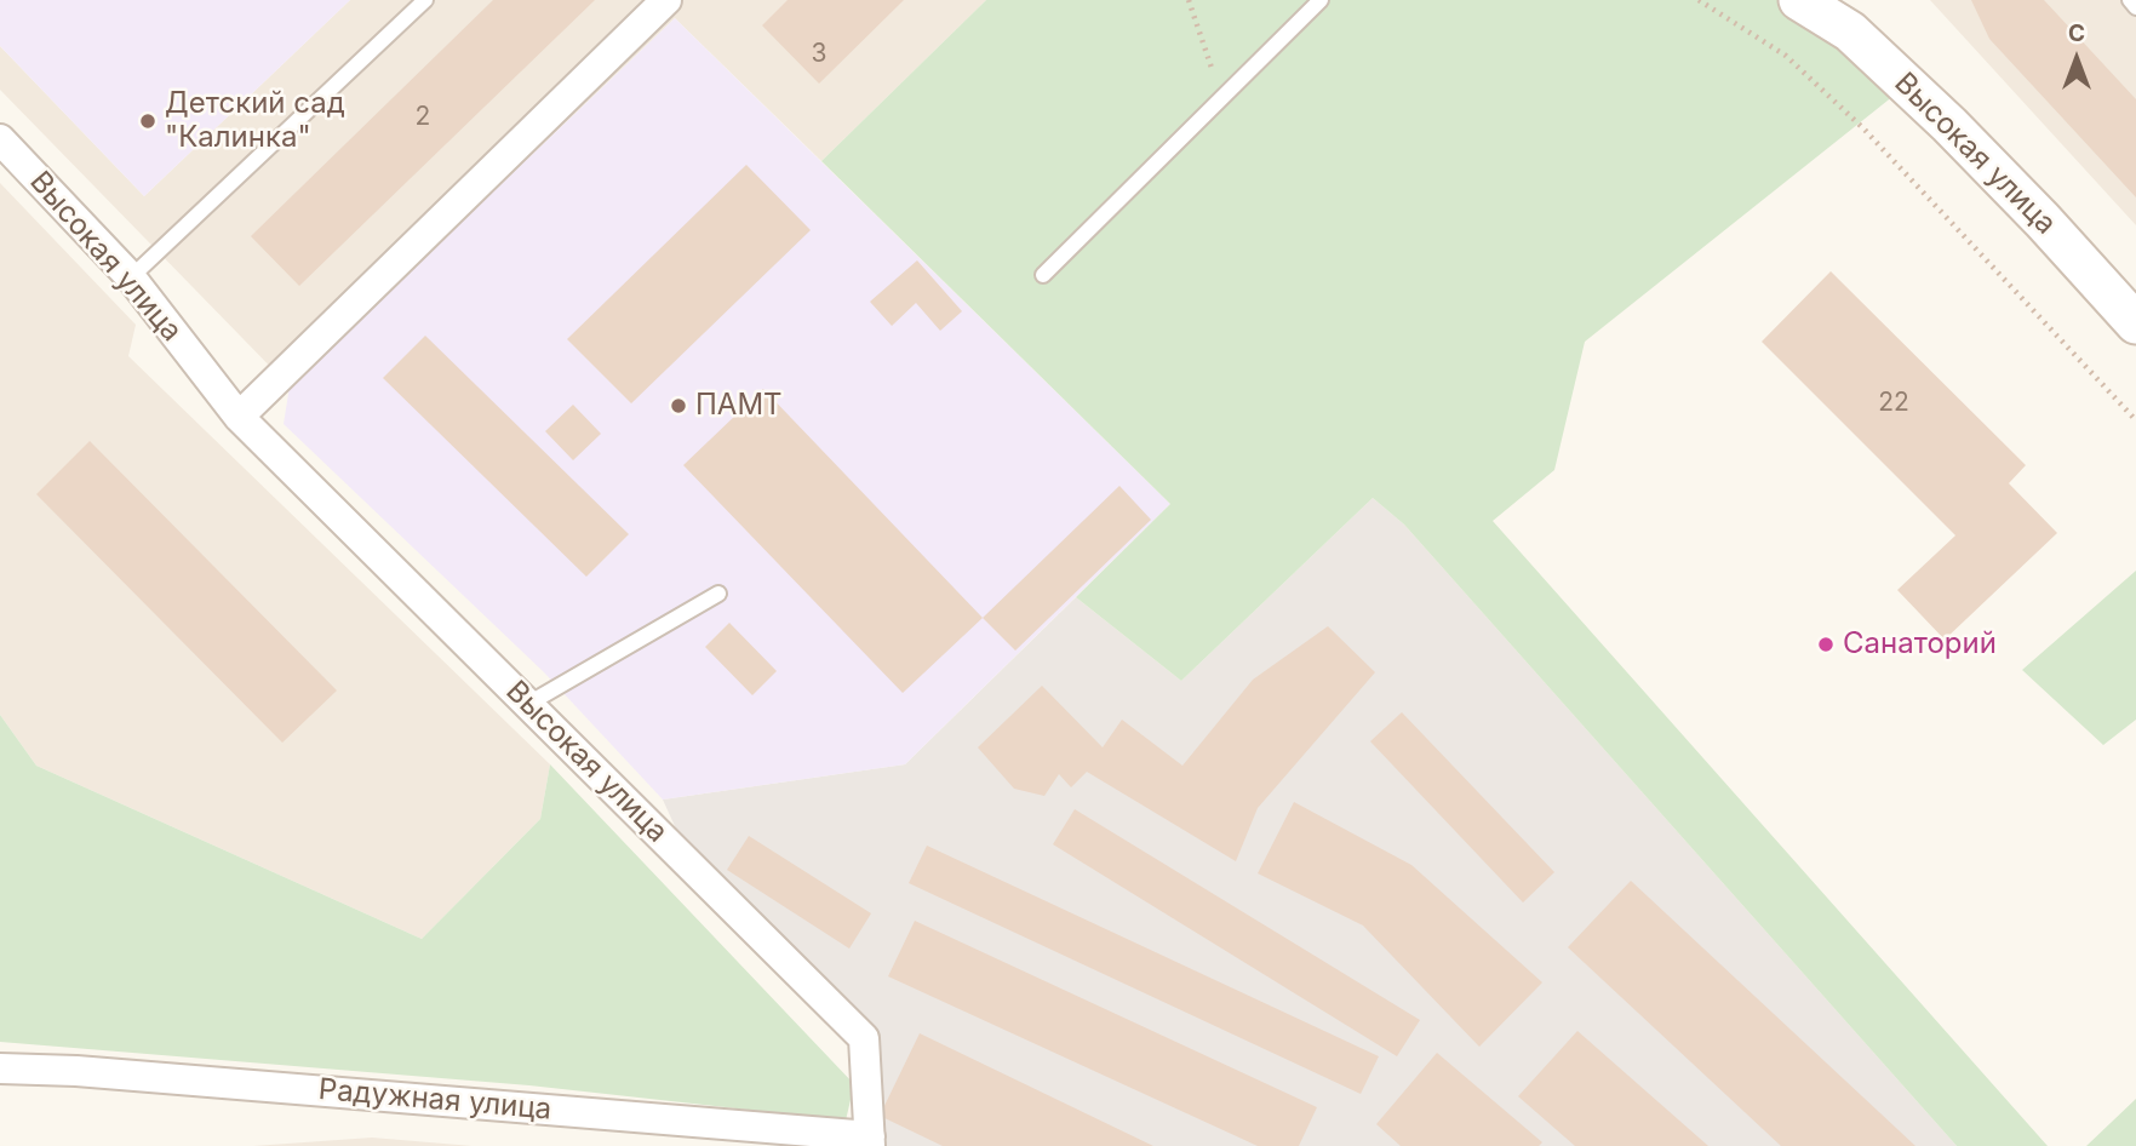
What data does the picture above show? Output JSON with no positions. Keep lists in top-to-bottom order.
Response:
{
  "streets": {
    "street": ["Высокая улица", "Радужная улица"]
  },
  "crossings": [
    ["Высокая улица", "Радужная улица"]
  ],
  "places": ["Детский сад \"Калинка\"", "ПАМТ", "Санаторий"],
  "house_numbers": ["3", "2", "22"],
  "north": "top"
}
